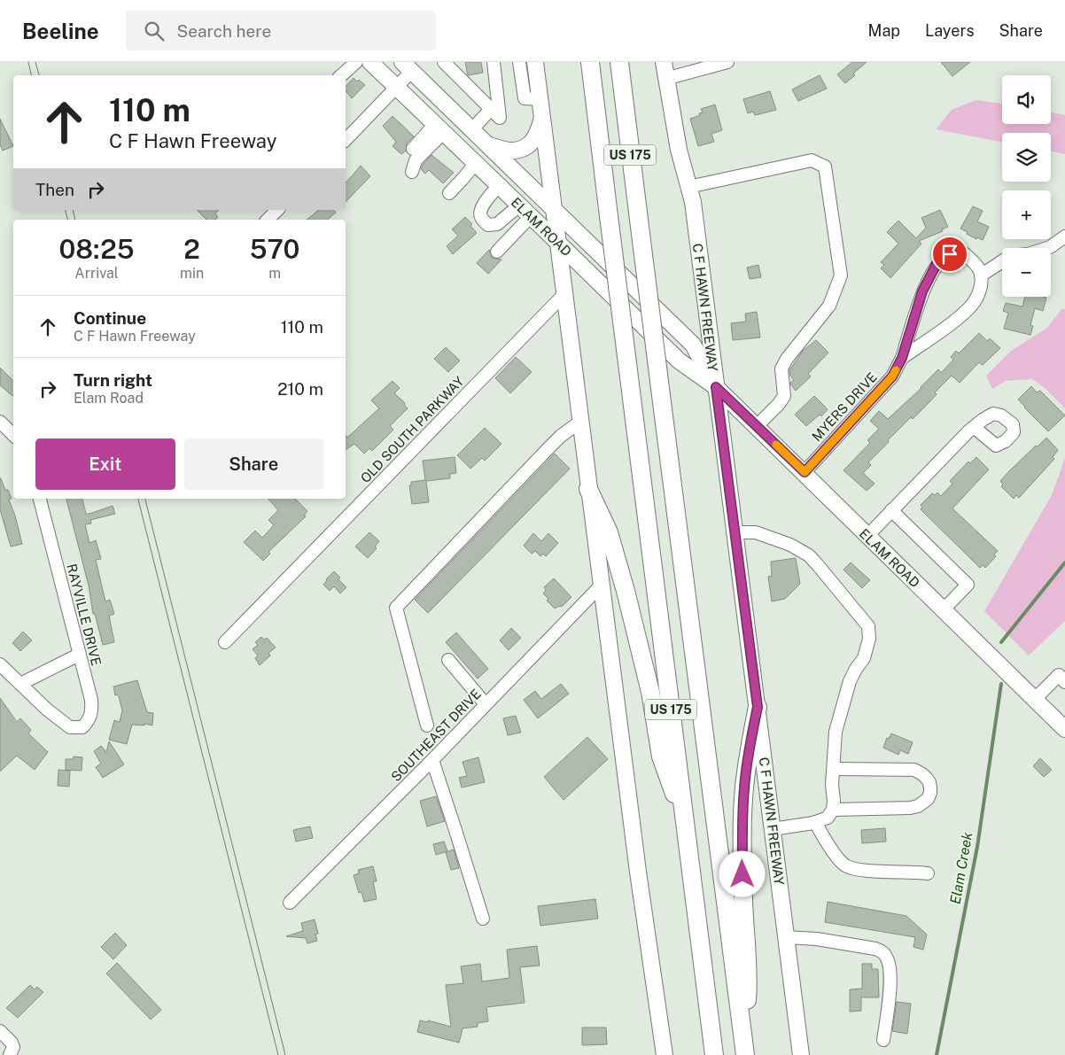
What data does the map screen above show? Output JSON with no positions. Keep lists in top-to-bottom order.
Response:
{
  "streets": {
    "highway": ["US 175"],
    "main road": ["ELAM ROAD", "C F HAWN FREEWAY"],
    "street": [
      "MYERS DRIVE",
      "OLD SOUTH PARKWAY",
      "RAYVILLE DRIVE",
      "SOUTHEAST DRIVE"
    ]
  },
  "crossings": [
    ["ELAM ROAD", "C F HAWN FREEWAY"],
    ["ELAM ROAD", "MYERS DRIVE"]
  ],
  "water": ["Elam Creek"],
  "page": {
    "header": "Beeline",
    "search": "Search here",
    "nav": ["Map", "Layers", "Share"],
    "map_buttons": ["+", "−"],
    "turn": ["110 m", "C F Hawn Freeway"],
    "then": "Then",
    "eta": [
      "08:25",
      "Arrival",
      "2",
      "min",
      "570",
      "m"
    ],
    "list": [
      {
        "name": "Continue",
        "note": "C F Hawn Freeway",
        "value": "110 m"
      },
      {
        "name": "Turn right",
        "note": "Elam Road",
        "value": "210 m"
      }
    ],
    "buttons": ["Exit", "Share"]
  }
}
